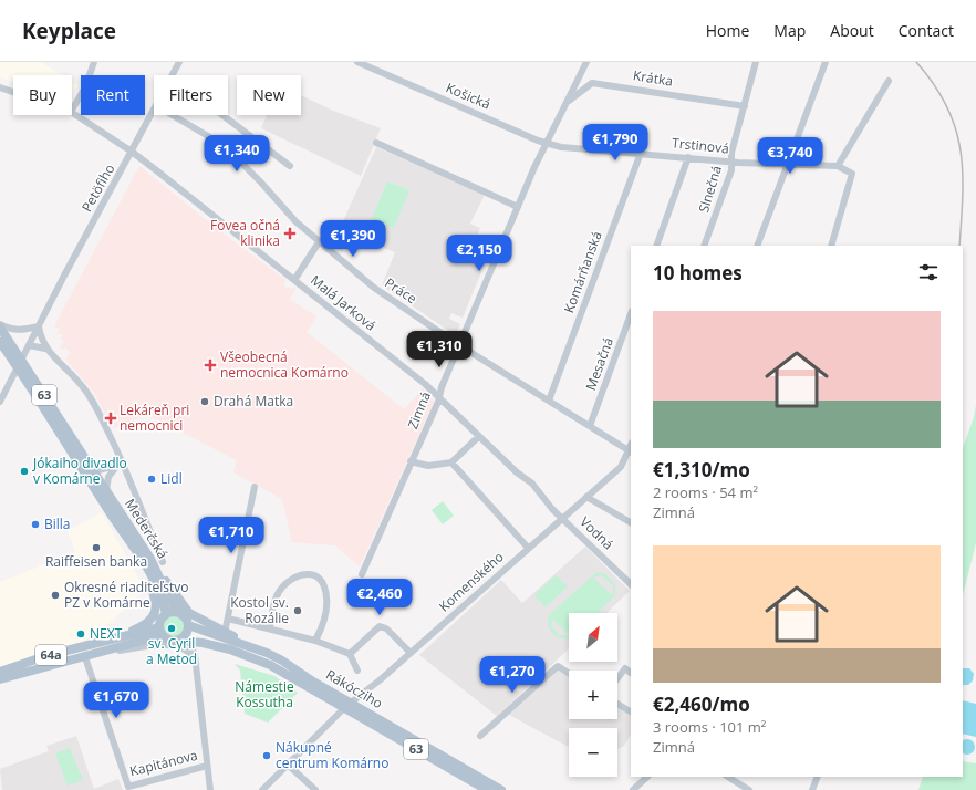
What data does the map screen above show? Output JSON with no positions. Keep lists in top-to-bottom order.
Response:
{
  "streets": {
    "main road": [
      "63",
      "Mederčská",
      "64a",
      "Rákócziho"
    ],
    "street": [
      "Krátka",
      "Košická",
      "Trstinová",
      "Petöfiho",
      "Slnečná",
      "Komárňanská",
      "Práce",
      "Malá Jarková",
      "Mesačná",
      "Zimná",
      "Vodná",
      "Komenského",
      "Kapitánova"
    ]
  },
  "crossings": [
    ["Krátka", "Slnečná"],
    ["Krátka", "Zimná"],
    ["Košická", "Trstinová"],
    ["Košická", "Zimná"],
    ["Trstinová", "Slnečná"],
    ["Trstinová", "Komárňanská"],
    ["Trstinová", "Zimná"],
    ["Petöfiho", "Malá Jarková"],
    ["Petöfiho", "Mederčská"],
    ["Komárňanská", "Práce"],
    ["Práce", "Mesačná"],
    ["Práce", "Zimná"],
    ["Práce", "Komenského"],
    ["Malá Jarková", "Zimná"],
    ["Malá Jarková", "Vodná"],
    ["Malá Jarková", "Komenského"],
    ["63", "Mederčská"],
    ["63", "64a"],
    ["63", "Rákócziho"],
    ["Mederčská", "64a"],
    ["Mederčská", "Rákócziho"],
    ["Vodná", "Komenského"],
    ["Komenského", "Rákócziho"],
    ["64a", "Rákócziho"],
    ["64a", "Kapitánova"]
  ],
  "parks": ["Námestie Kossutha"],
  "places": {
    "health": ["Fovea očná klinika", "Všeobecná nemocnica Komárno", "Lekáreň pri nemocnici"],
    "other": [
      "Drahá Matka",
      "Jókaiho divadlo v Komárne",
      "Lidl",
      "Billa",
      "Raiffeisen banka",
      "Okresné riaditeľstvo PZ v Komárne",
      "Kostol sv. Rozálie",
      "sv. Cyril a Metod",
      "NEXT",
      "Nákupné centrum Komárno"
    ]
  },
  "north": "top right",
  "page": {
    "header": "Keyplace",
    "nav": [
      "Home",
      "Map",
      "About",
      "Contact"
    ],
    "chip": [
      "Buy",
      "Rent",
      "Filters",
      "New"
    ],
    "price": [
      "€1,790",
      "€1,340",
      "€3,740",
      "€1,390",
      "€2,150",
      "€1,310",
      "€1,710",
      "€2,460",
      "€1,270",
      "€1,670"
    ],
    "heading": "10 homes",
    "list": [
      {
        "name": "€1,310/mo",
        "note": "2 rooms · 54 m² · Zimná"
      },
      {
        "name": "€2,460/mo",
        "note": "3 rooms · 101 m² · Zimná"
      }
    ],
    "map_buttons": ["+", "−"]
  }
}
